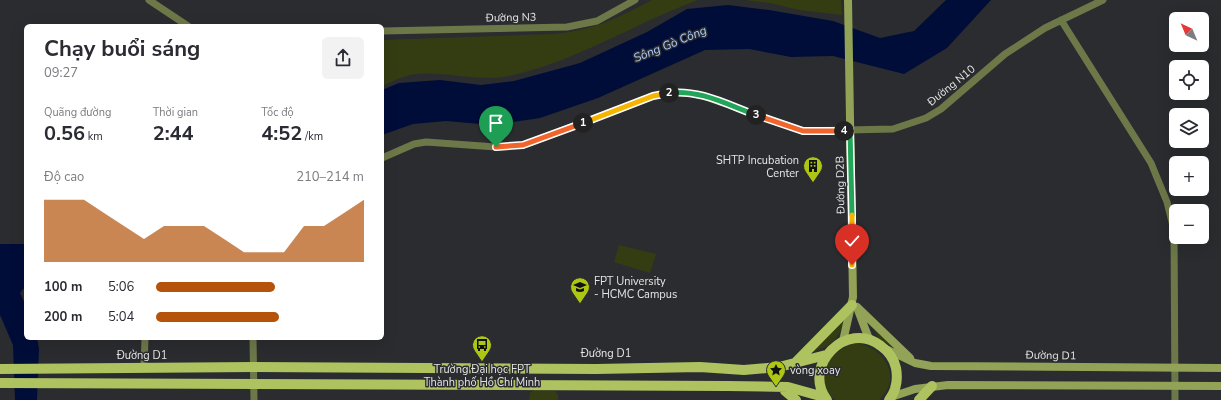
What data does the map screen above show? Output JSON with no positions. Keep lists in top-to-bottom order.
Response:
{
  "streets": {
    "main road": ["Đường D1"],
    "street": ["Đường N3", "Đường N10", "Đường D2B"]
  },
  "crossings": [
    ["Đường N10", "Đường D2B"]
  ],
  "water": ["Sông Gò Công"],
  "places": {
    "building": ["SHTP Incubation Center"],
    "school or university": ["FPT University - HCMC Campus"],
    "bus stop": ["Trường Đại học FPT Thành phố Hồ Chí Minh"],
    "place": ["vòng xoay"]
  },
  "north": "top left",
  "page": {
    "map_buttons": ["+", "−"],
    "heading": ["Chạy buổi sáng", "09:27"],
    "pins": [
      "2",
      "3",
      "1",
      "4"
    ],
    "stats": [
      ["Quãng đường", "0.56 km"],
      ["Thời gian", "2:44"],
      ["Tốc độ", "4:52 /km"]
    ],
    "chart": ["Độ cao", "210–214 m"],
    "list": [
      {
        "name": "100 m",
        "note": "5:06"
      },
      {
        "name": "200 m",
        "note": "5:04"
      }
    ]
  }
}
